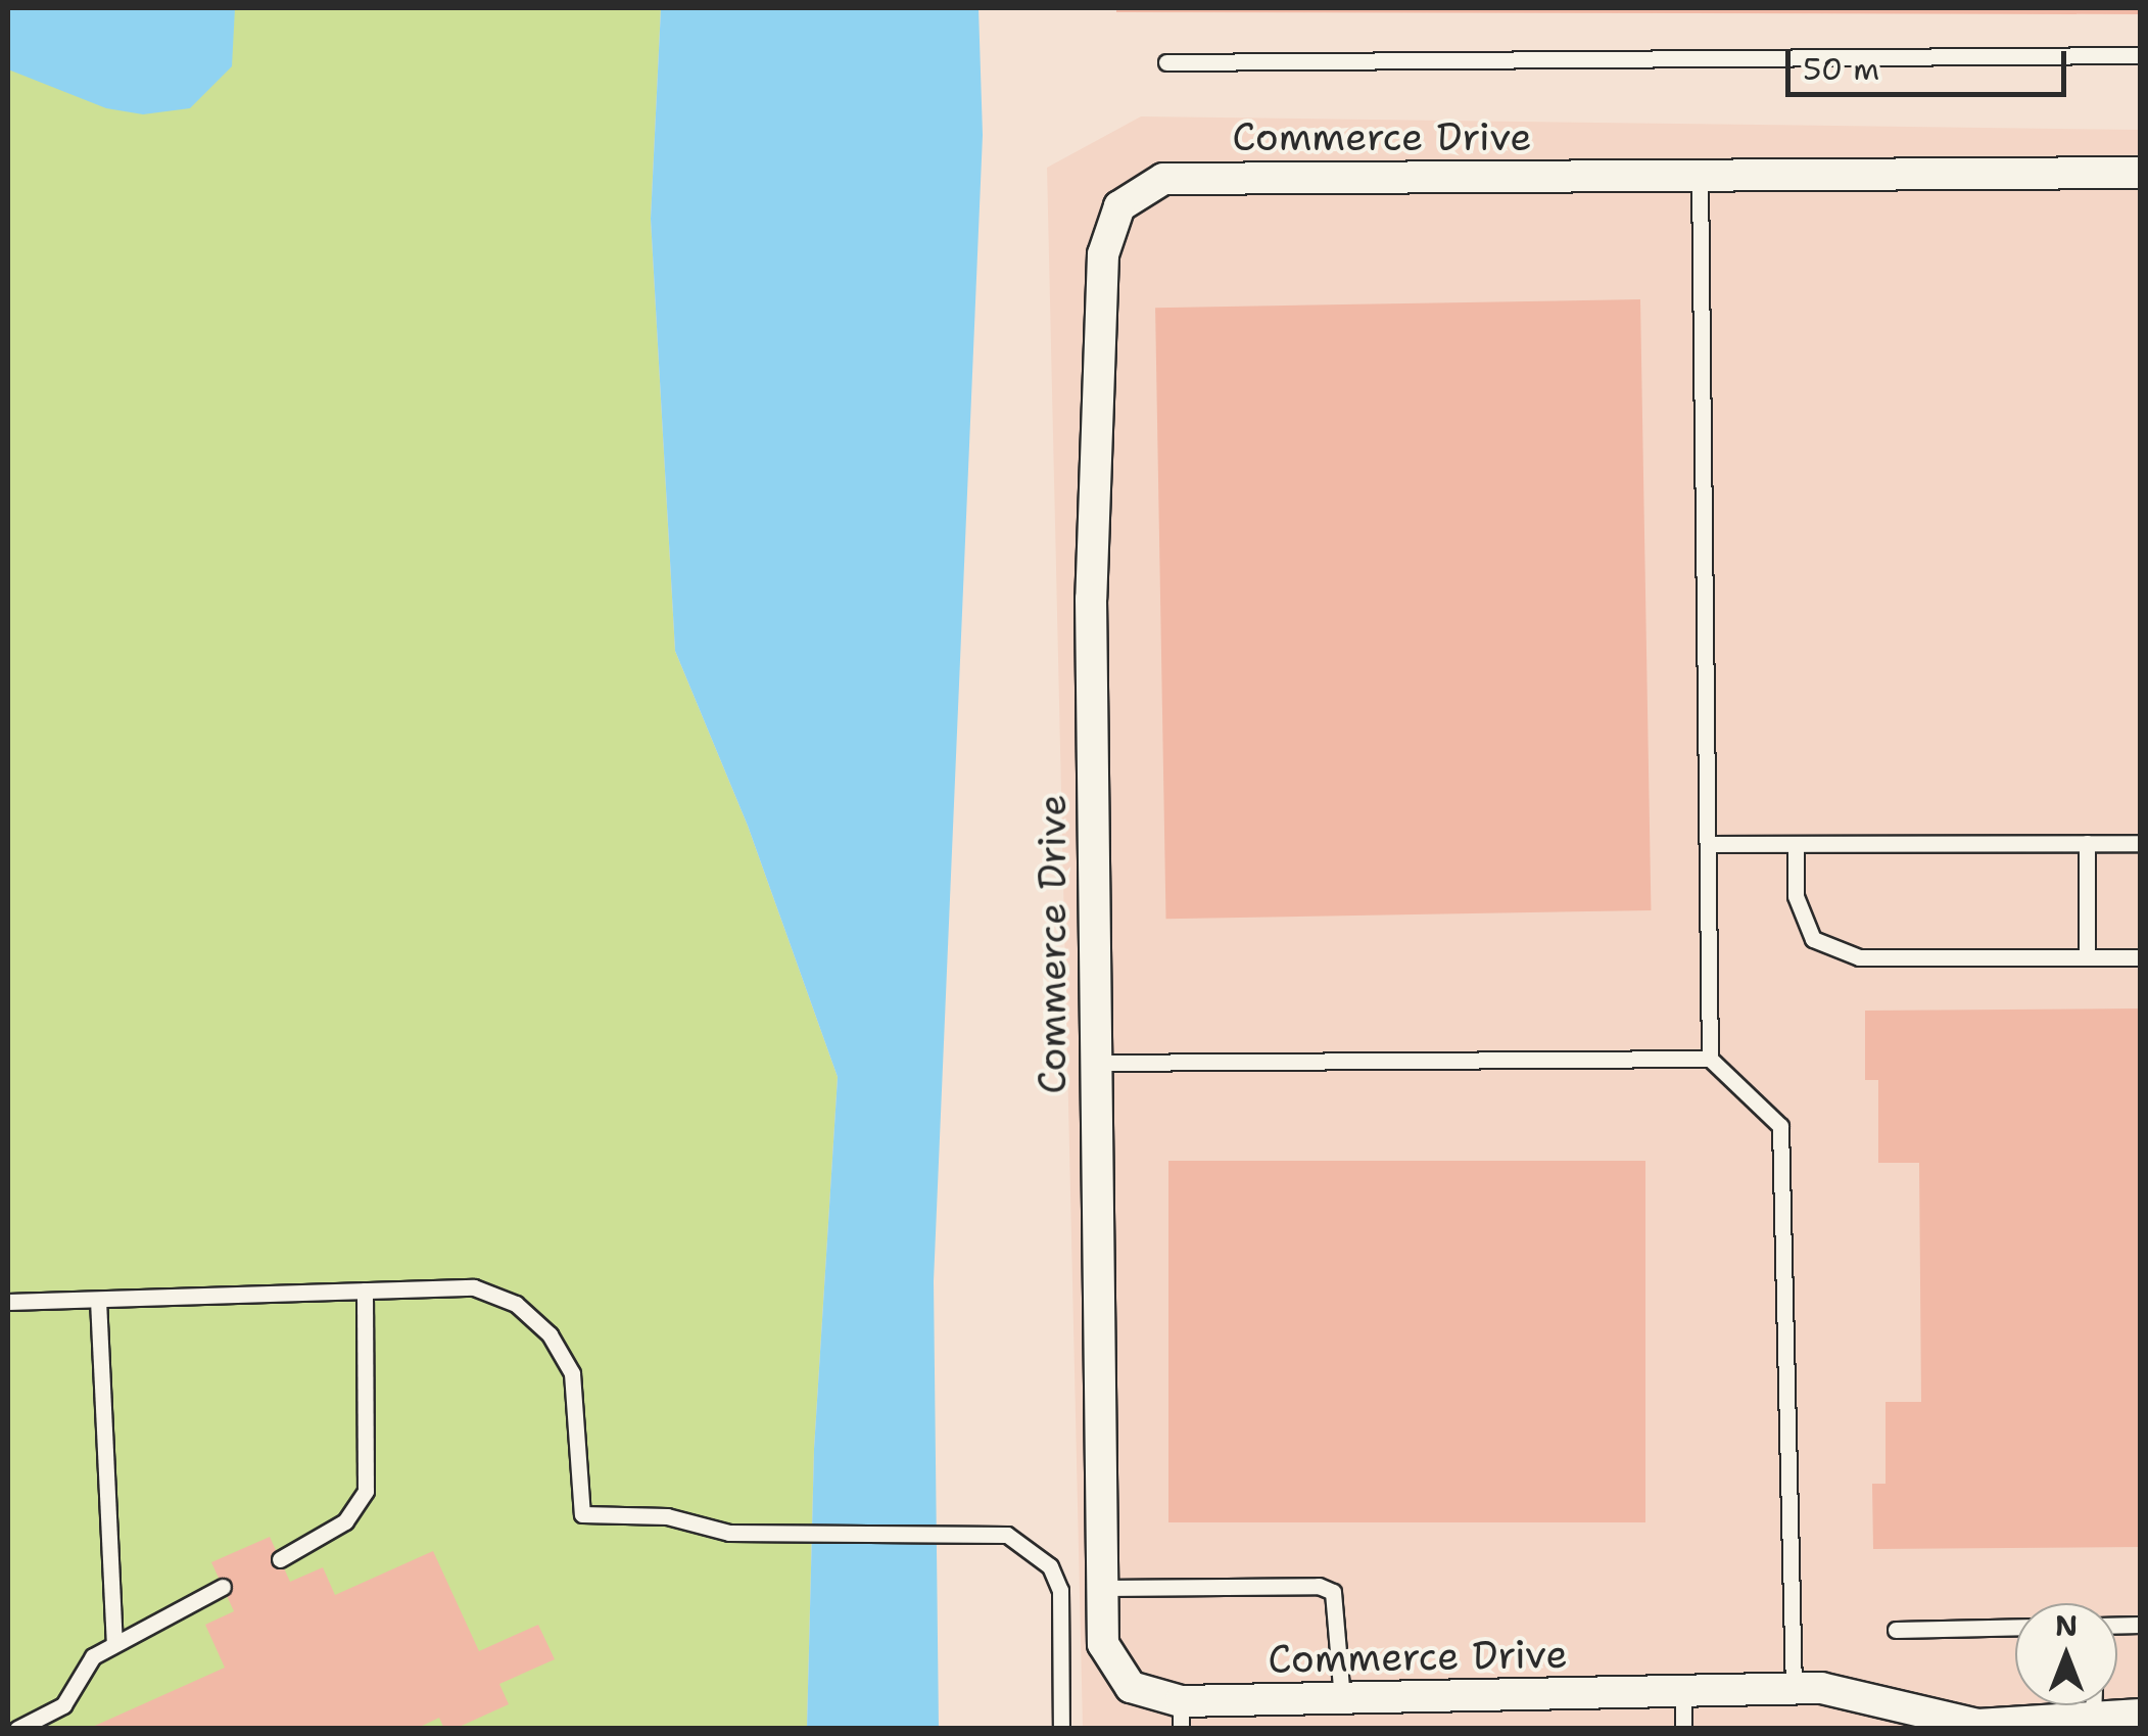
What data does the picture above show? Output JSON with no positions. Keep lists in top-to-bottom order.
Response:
{
  "streets": {
    "street": ["Commerce Drive"]
  },
  "scale_bar": "50 m",
  "north": "top"
}
